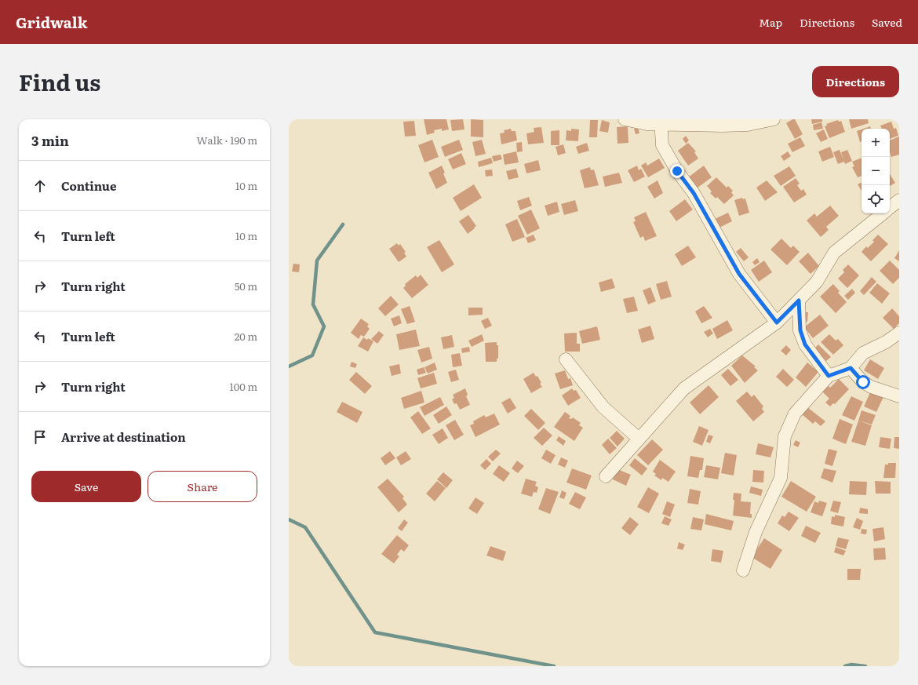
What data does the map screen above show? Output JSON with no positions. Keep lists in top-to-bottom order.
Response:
{
  "page": {
    "header": "Gridwalk",
    "nav": ["Map", "Directions", "Saved"],
    "title": "Find us",
    "buttons": [
      "Directions",
      ["Save", "Share"]
    ],
    "heading": ["3 min", "Walk · 190 m"],
    "map_buttons": ["+", "−"],
    "list": [
      ["Continue", "10 m"],
      ["Turn left", "10 m"],
      ["Turn right", "50 m"],
      ["Turn left", "20 m"],
      ["Turn right", "100 m"],
      "Arrive at destination"
    ]
  }
}
